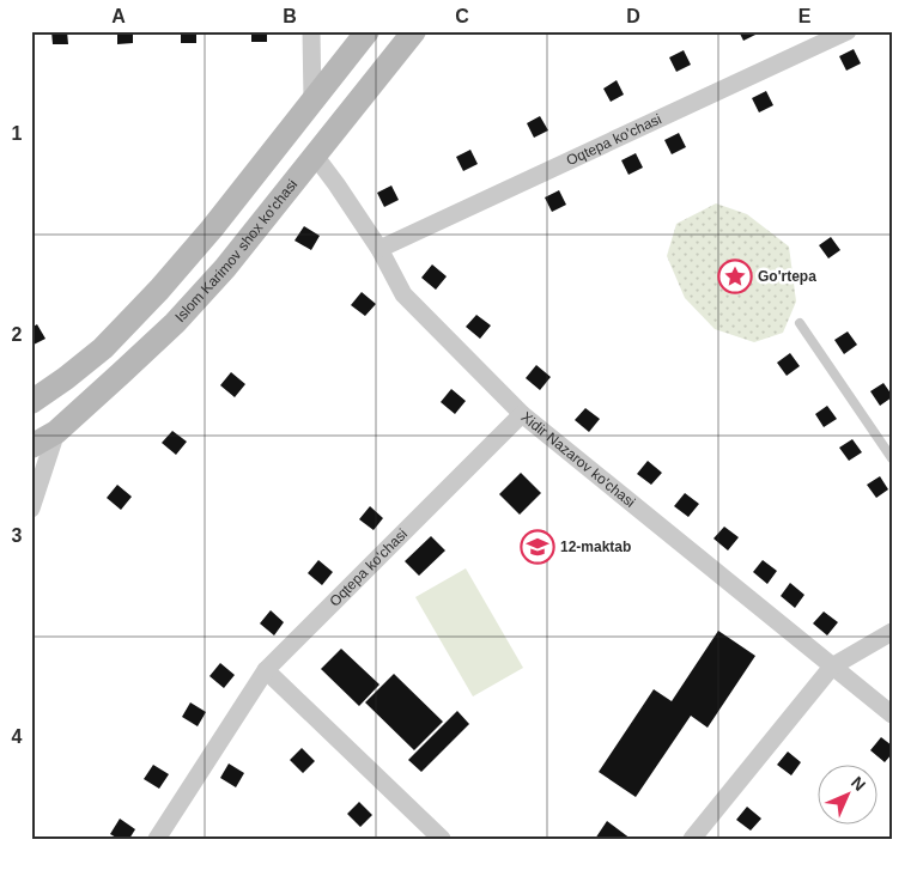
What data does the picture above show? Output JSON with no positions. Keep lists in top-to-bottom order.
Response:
{
  "streets": {
    "main road": ["Islom Karimov shox ko'chasi"],
    "street": ["Oqtepa ko'chasi", "Xidir Nazarov ko'chasi"]
  },
  "crossings": [
    ["Oqtepa ko'chasi", "Xidir Nazarov ko'chasi"],
    ["Islom Karimov shox ko'chasi", "Xidir Nazarov ko'chasi"]
  ],
  "places": {
    "place": ["Go'rtepa"],
    "school or university": ["12-maktab"]
  },
  "north": "top right",
  "grid": {
    "columns": [
      "A",
      "B",
      "C",
      "D",
      "E"
    ],
    "rows": [
      "1",
      "2",
      "3",
      "4"
    ]
  }
}
